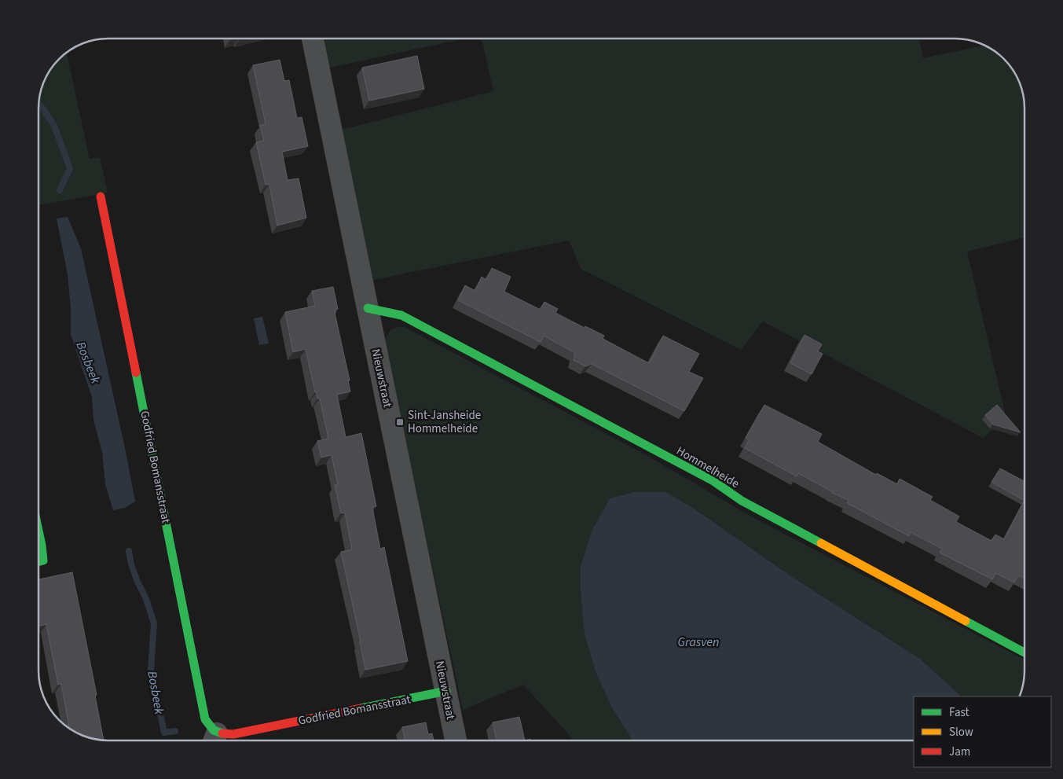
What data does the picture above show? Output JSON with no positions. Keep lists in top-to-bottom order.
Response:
{
  "streets": {
    "street": ["Nieuwstraat", "Godfried Bomansstraat", "Hommelheide"]
  },
  "crossings": [
    ["Nieuwstraat", "Godfried Bomansstraat"],
    ["Nieuwstraat", "Hommelheide"]
  ],
  "water": ["Bosbeek", "Grasven"],
  "places": {
    "transit": ["Sint-Jansheide Hommelheide"]
  },
  "legend": ["Fast", "Slow", "Jam"]
}
